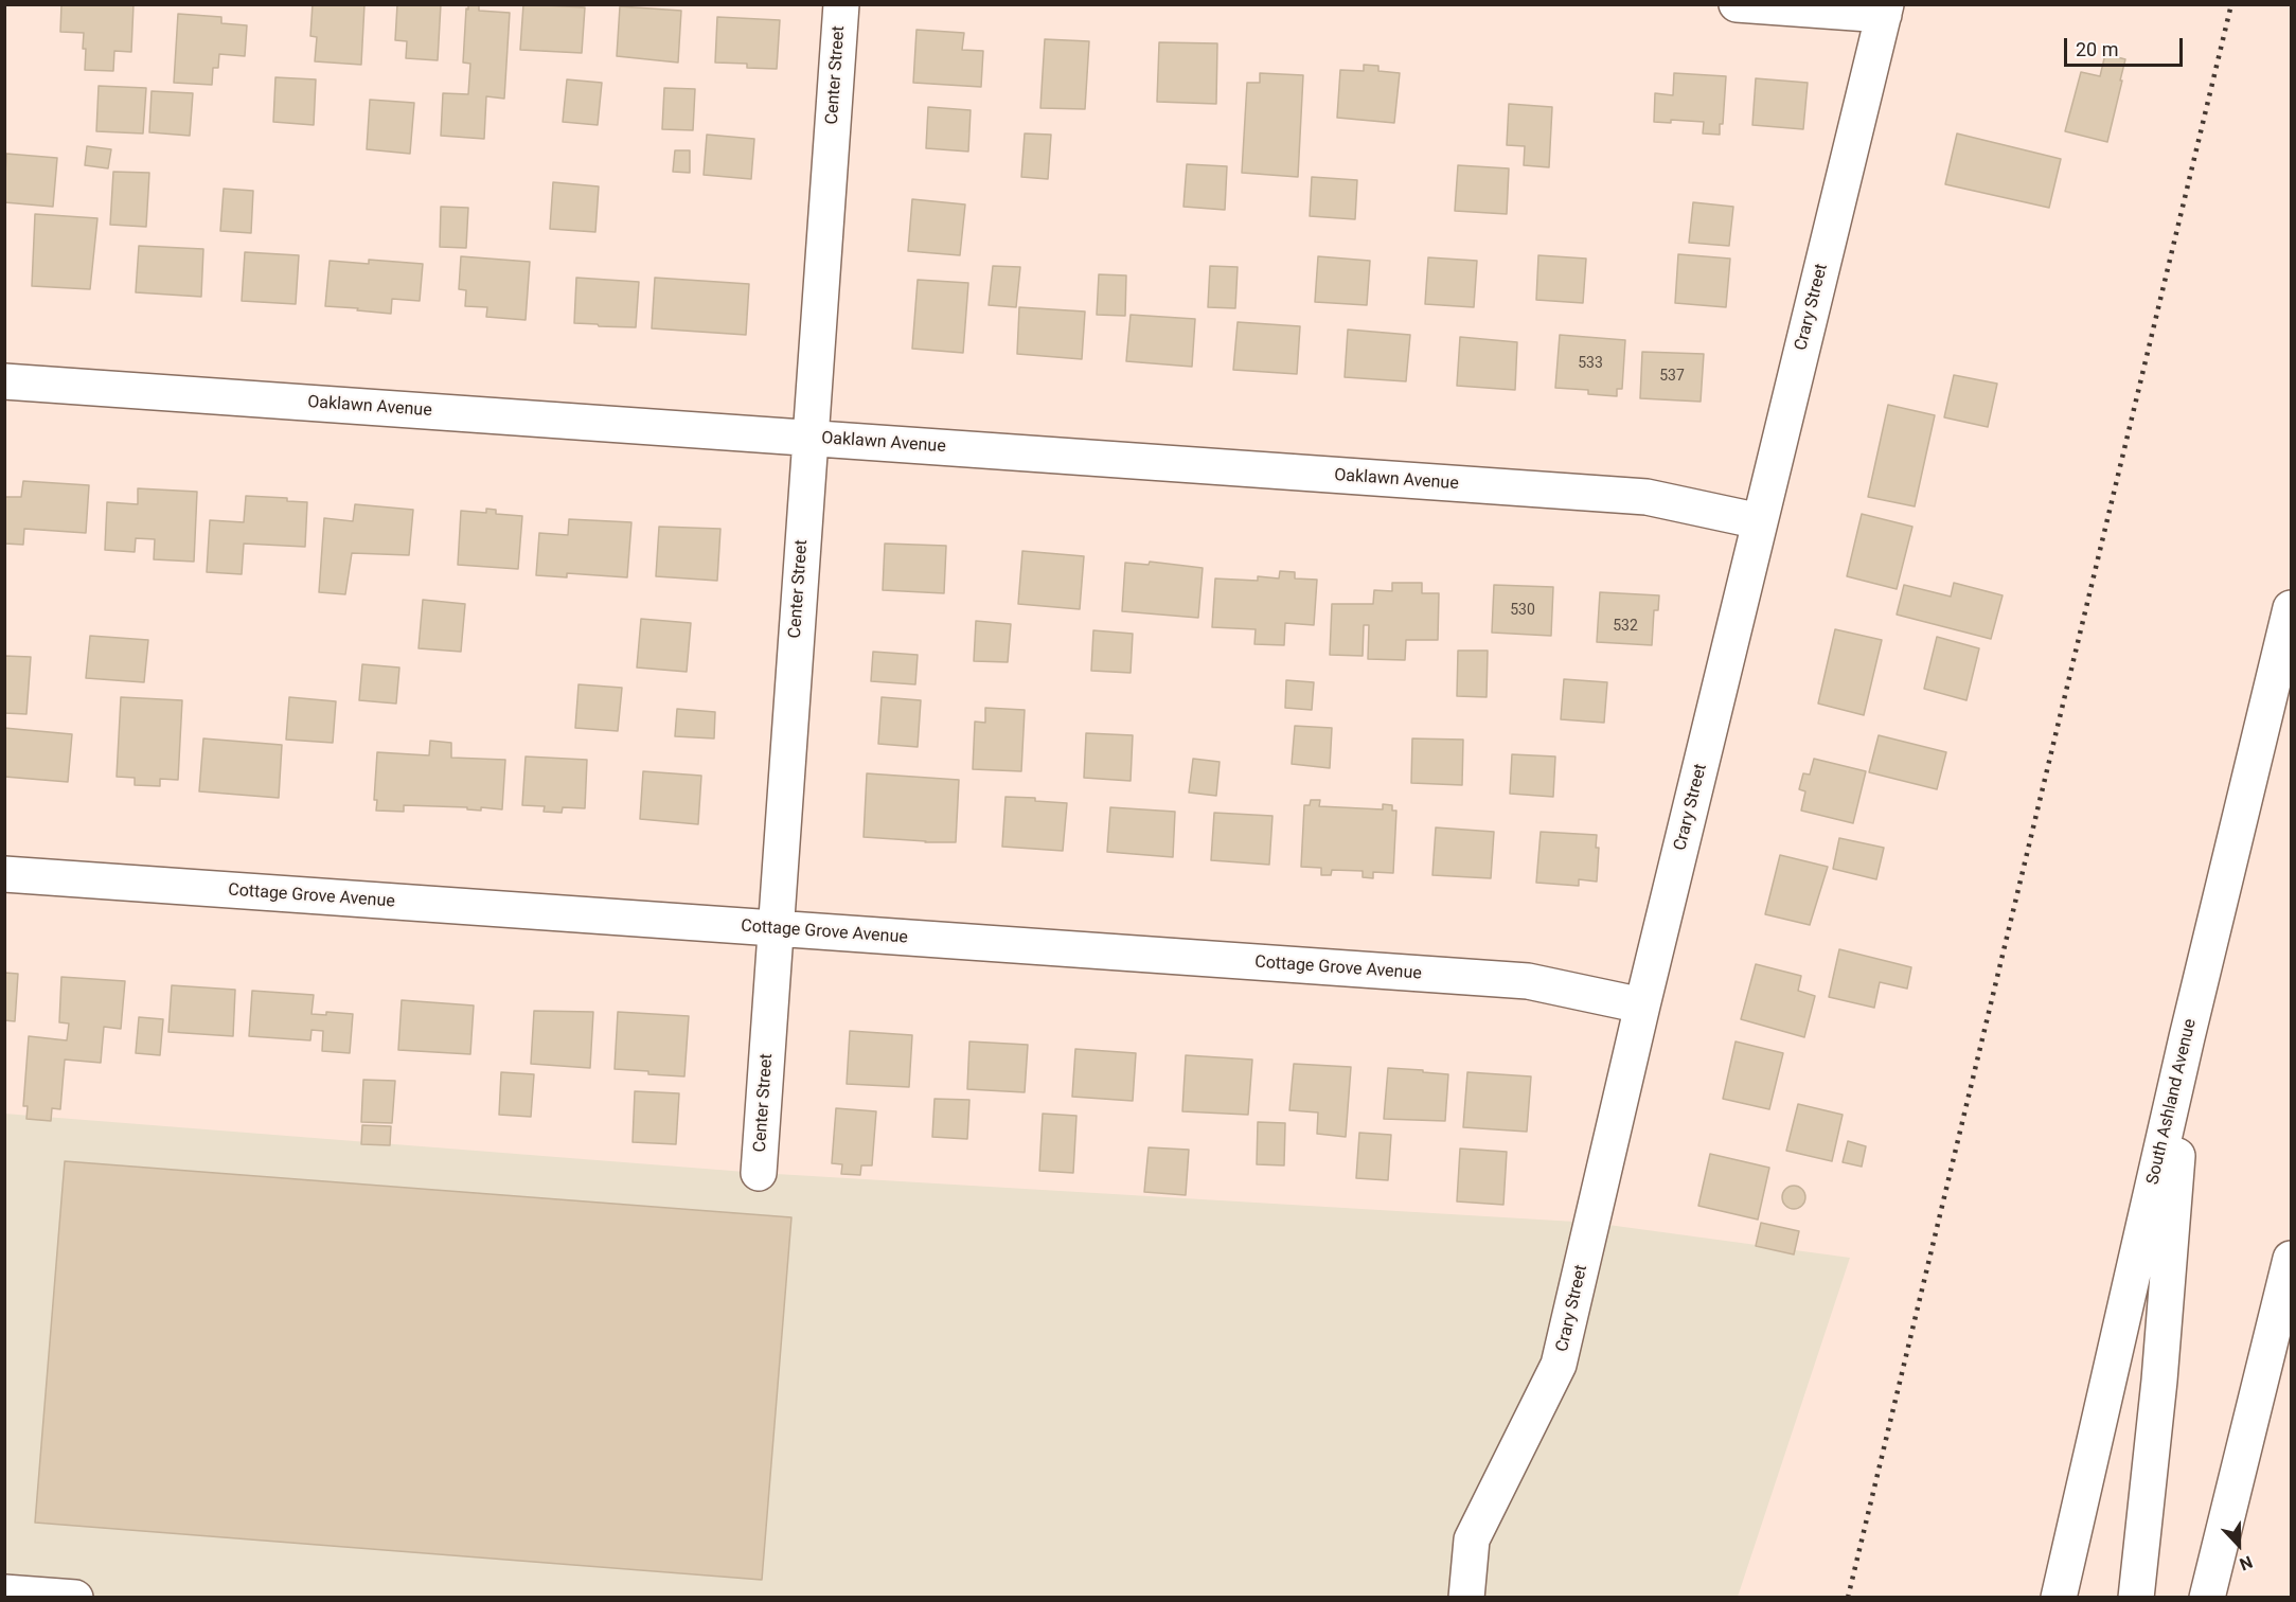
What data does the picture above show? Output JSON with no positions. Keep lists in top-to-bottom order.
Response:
{
  "streets": {
    "street": [
      "Center Street",
      "Crary Street",
      "Oaklawn Avenue",
      "Cottage Grove Avenue",
      "South Ashland Avenue"
    ]
  },
  "crossings": [
    ["Center Street", "Oaklawn Avenue"],
    ["Center Street", "Cottage Grove Avenue"],
    ["Crary Street", "Oaklawn Avenue"],
    ["Crary Street", "Cottage Grove Avenue"]
  ],
  "house_numbers": [
    "533",
    "537",
    "530",
    "532"
  ],
  "scale_bar": "20 m",
  "north": "bottom"
}
